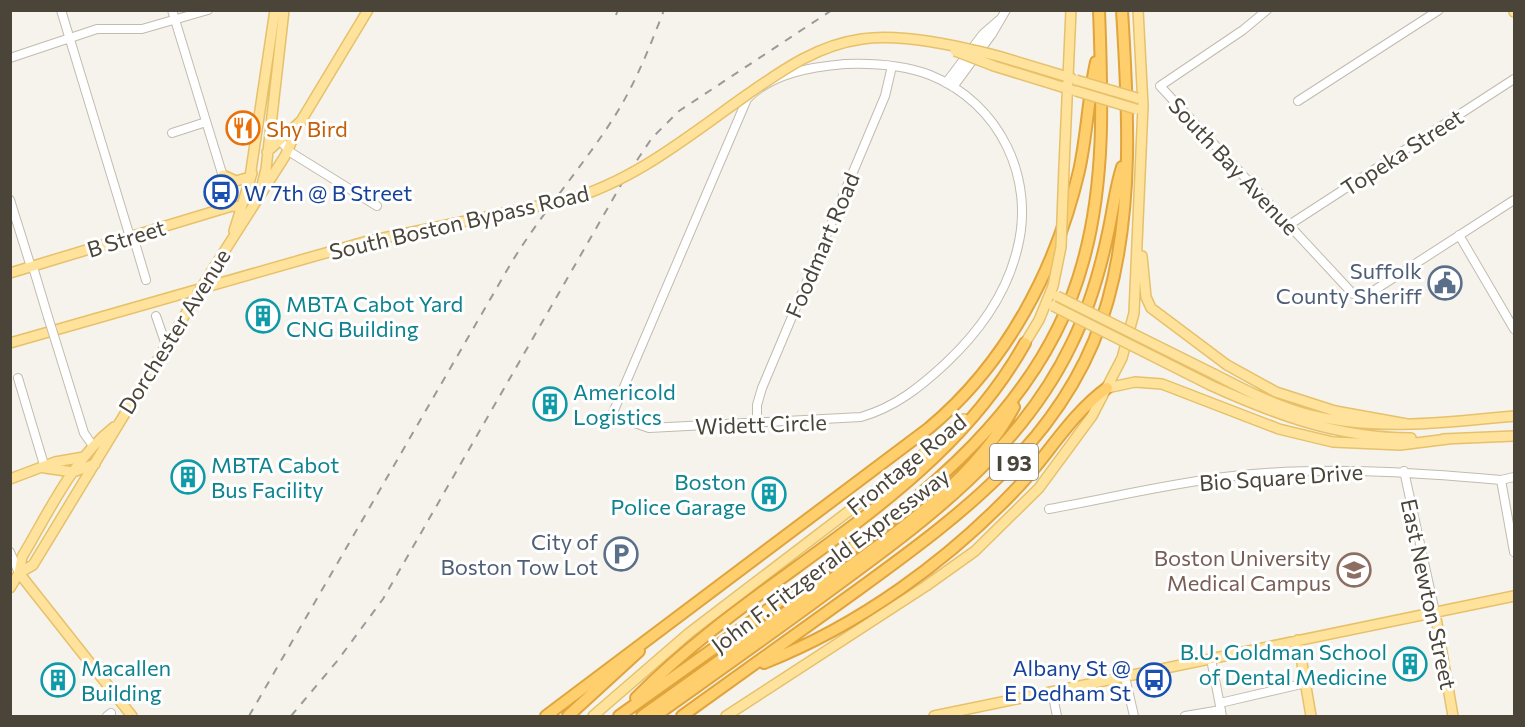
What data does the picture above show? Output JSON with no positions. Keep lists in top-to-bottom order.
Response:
{
  "streets": {
    "highway": ["I 93", "John F. Fitzgerald Expressway"],
    "main road": [
      "South Boston Bypass Road",
      "B Street",
      "Dorchester Avenue",
      "Frontage Road",
      "East Newton Street"
    ],
    "street": [
      "Topeka Street",
      "South Bay Avenue",
      "Foodmart Road",
      "Widett Circle",
      "Bio Square Drive"
    ]
  },
  "crossings": [
    ["Topeka Street", "South Bay Avenue"],
    ["South Boston Bypass Road", "Frontage Road"],
    ["B Street", "Dorchester Avenue"],
    ["Foodmart Road", "Widett Circle"],
    ["I 93", "John F. Fitzgerald Expressway"],
    ["Bio Square Drive", "East Newton Street"]
  ],
  "places": {
    "restaurant": ["Shy Bird"],
    "bus stop": ["W 7th @ B Street", "Albany St @ E Dedham St"],
    "public building": ["Suffolk County Sheriff"],
    "building": [
      "MBTA Cabot Yard CNG Building",
      "Americold Logistics",
      "MBTA Cabot Bus Facility",
      "Boston Police Garage",
      "B.U. Goldman School of Dental Medicine",
      "Macallen Building"
    ],
    "parking": ["City of Boston Tow Lot"],
    "school or university": ["Boston University Medical Campus"]
  }
}
